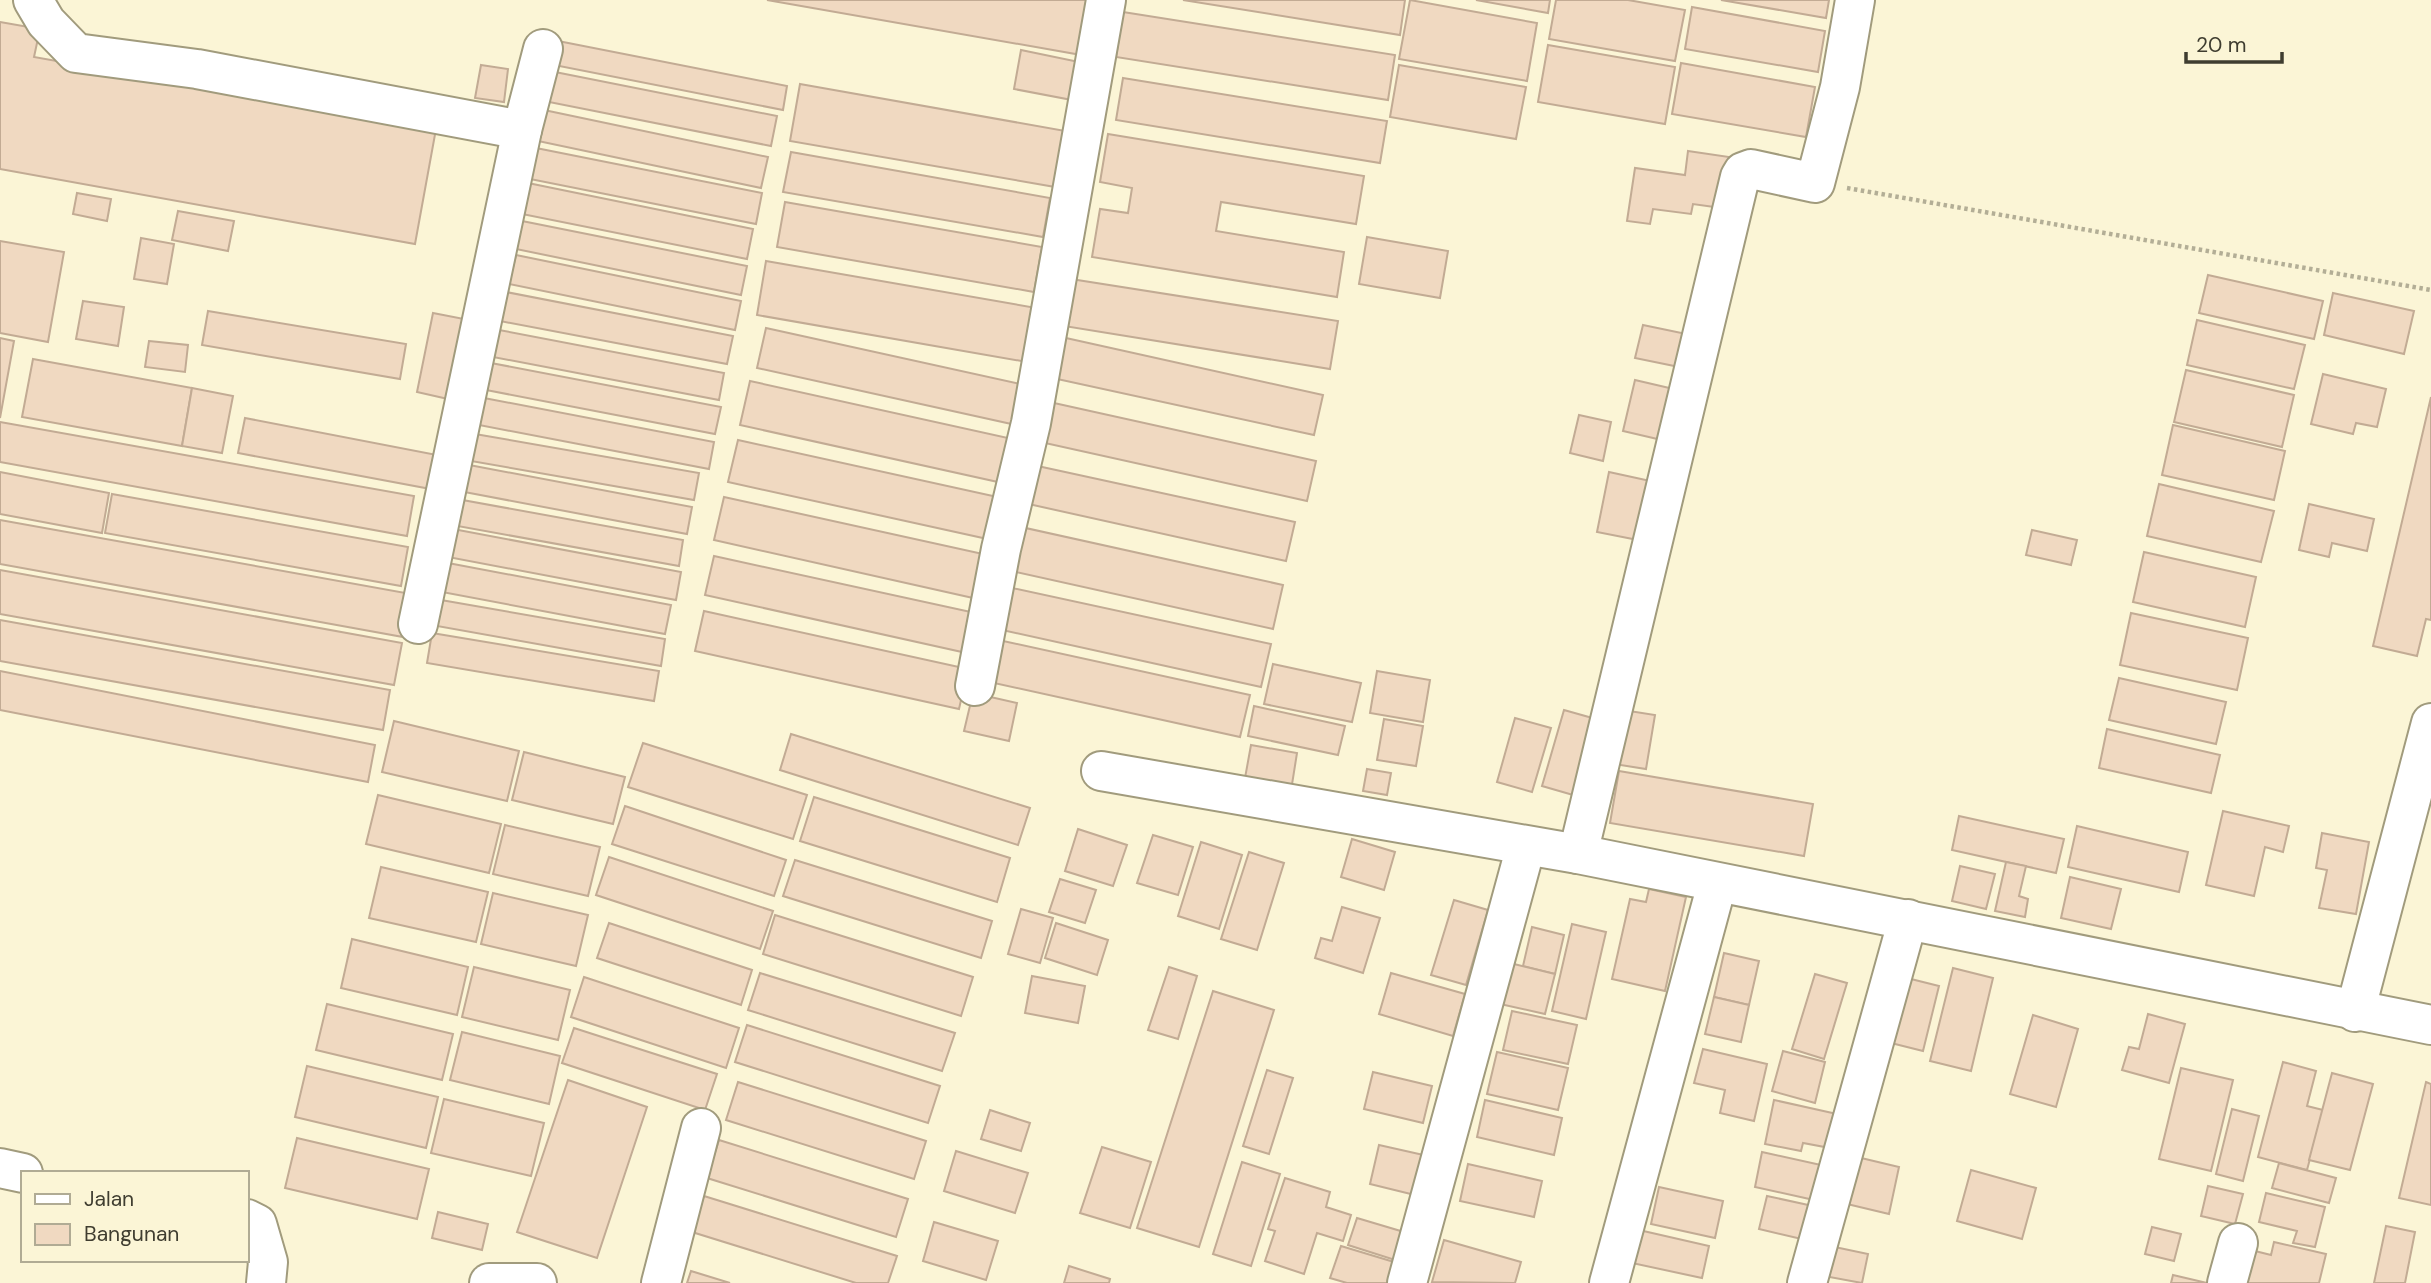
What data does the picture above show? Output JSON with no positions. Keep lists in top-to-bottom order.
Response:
{
  "legend": ["Jalan", "Bangunan"],
  "scale_bar": "20 m"
}
